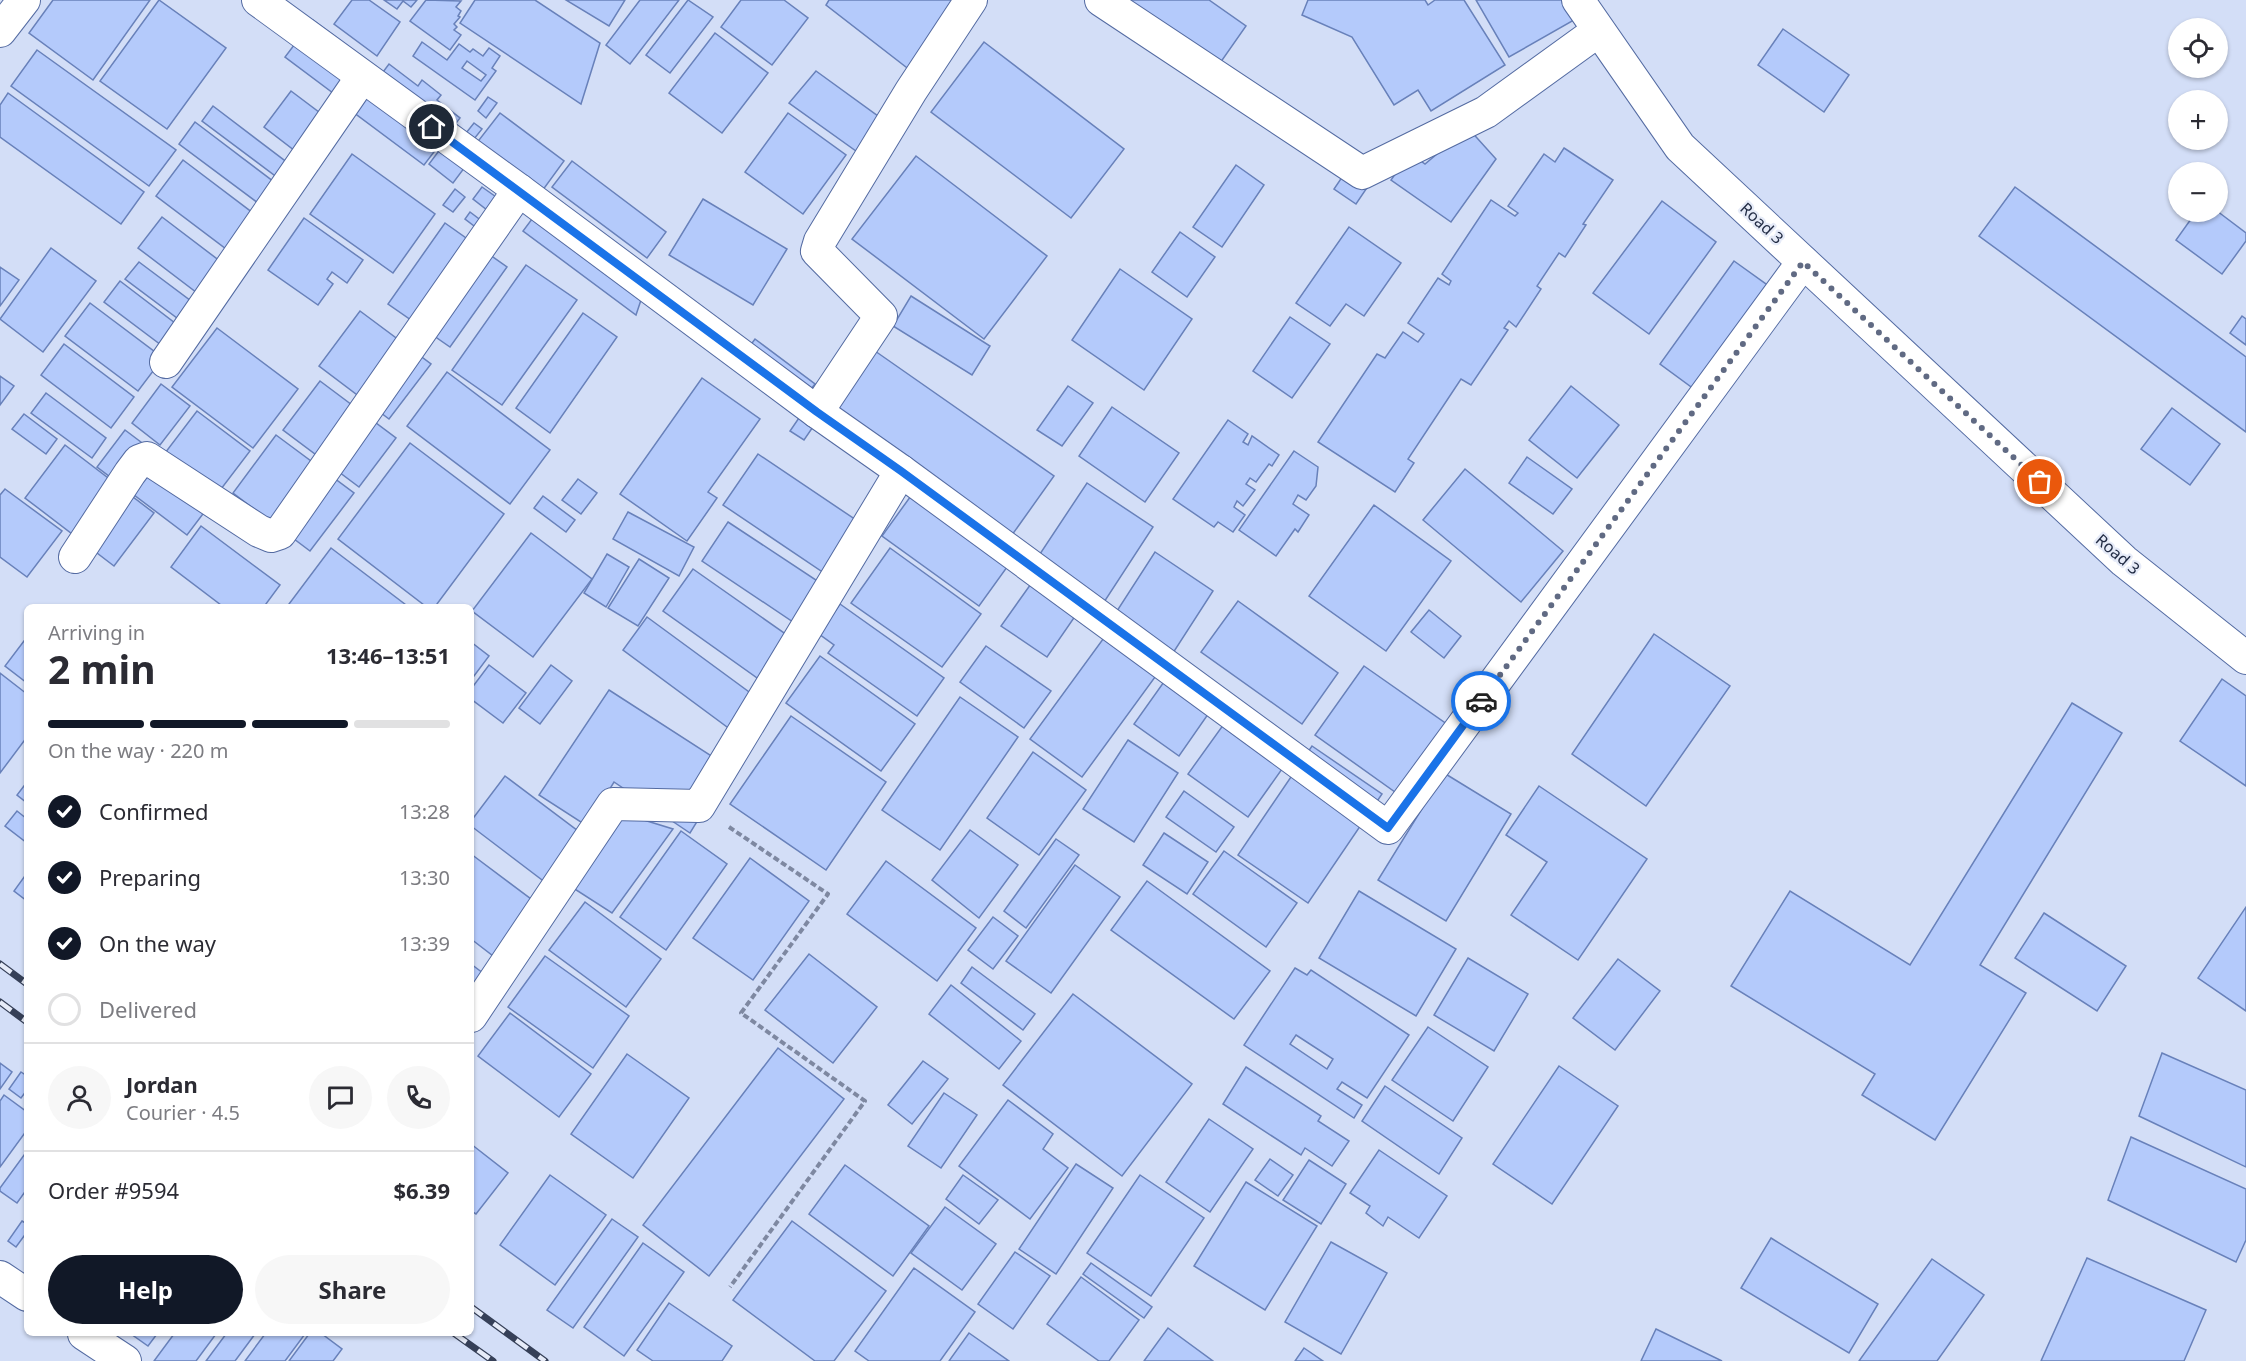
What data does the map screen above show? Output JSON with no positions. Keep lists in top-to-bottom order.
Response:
{
  "streets": {
    "street": ["Road 3"]
  },
  "page": {
    "map_buttons": ["+", "−"],
    "heading": ["2 min", "Arriving in", "13:46–13:51"],
    "panel": [
      "Jordan",
      "Courier · 4.5",
      "Order #9594",
      "$6.39"
    ],
    "bar": "On the way · 220 m",
    "list": [
      ["Confirmed", "13:28"],
      ["Preparing", "13:30"],
      ["On the way", "13:39"],
      "Delivered"
    ],
    "buttons": ["Help", "Share"]
  }
}
